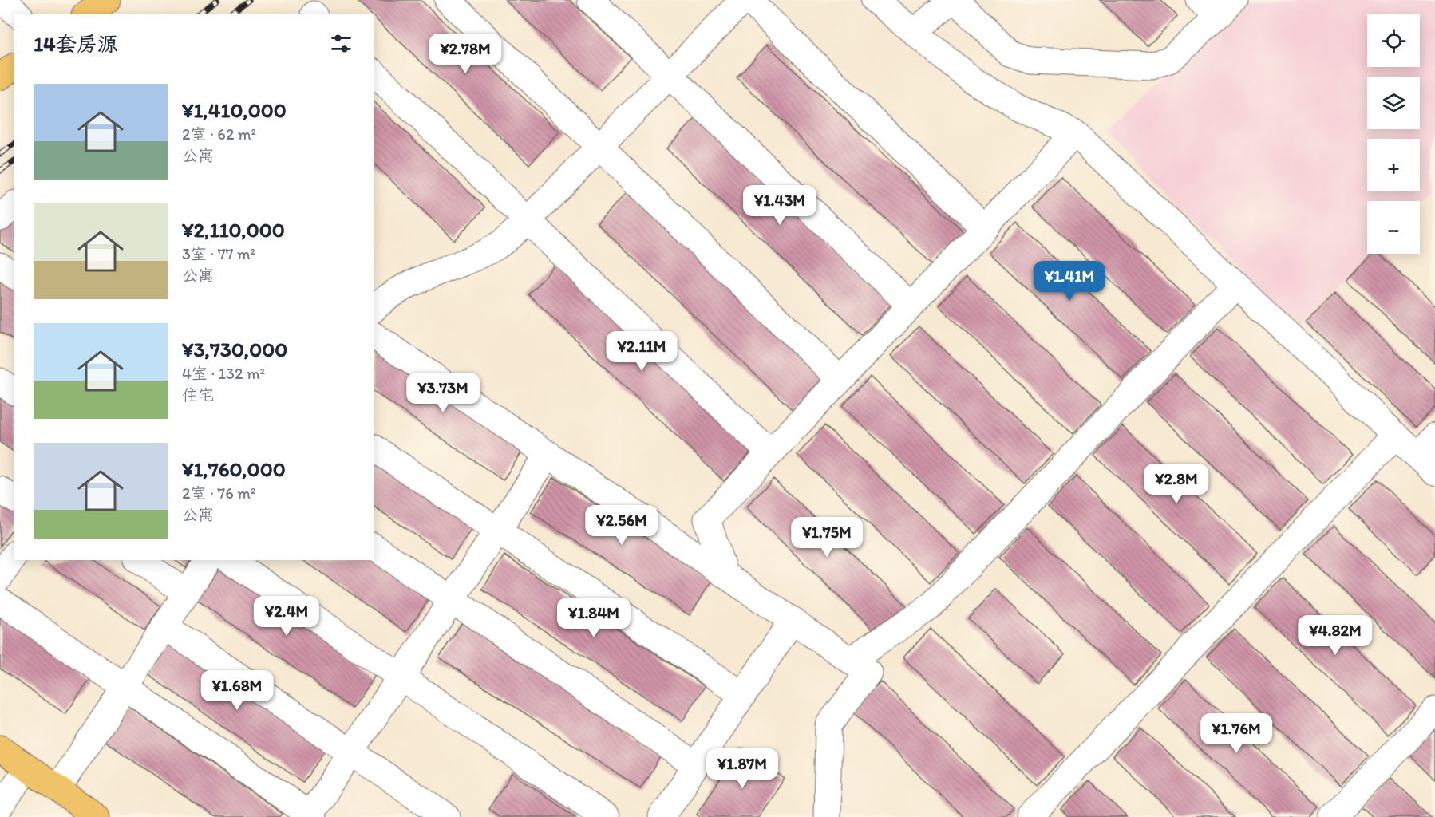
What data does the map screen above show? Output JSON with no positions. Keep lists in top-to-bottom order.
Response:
{
  "page": {
    "map_buttons": ["+", "−"],
    "heading": "14套房源",
    "price": [
      "¥2.78M",
      "¥1.43M",
      "¥1.41M",
      "¥2.11M",
      "¥3.73M",
      "¥2.8M",
      "¥2.56M",
      "¥1.75M",
      "¥2.4M",
      "¥1.84M",
      "¥4.82M",
      "¥1.68M",
      "¥1.76M",
      "¥1.87M"
    ],
    "list": [
      {
        "name": "¥1,410,000",
        "note": "2室 · 62 m² · 公寓"
      },
      {
        "name": "¥2,110,000",
        "note": "3室 · 77 m² · 公寓"
      },
      {
        "name": "¥3,730,000",
        "note": "4室 · 132 m² · 住宅"
      },
      {
        "name": "¥1,760,000",
        "note": "2室 · 76 m² · 公寓"
      }
    ]
  }
}
